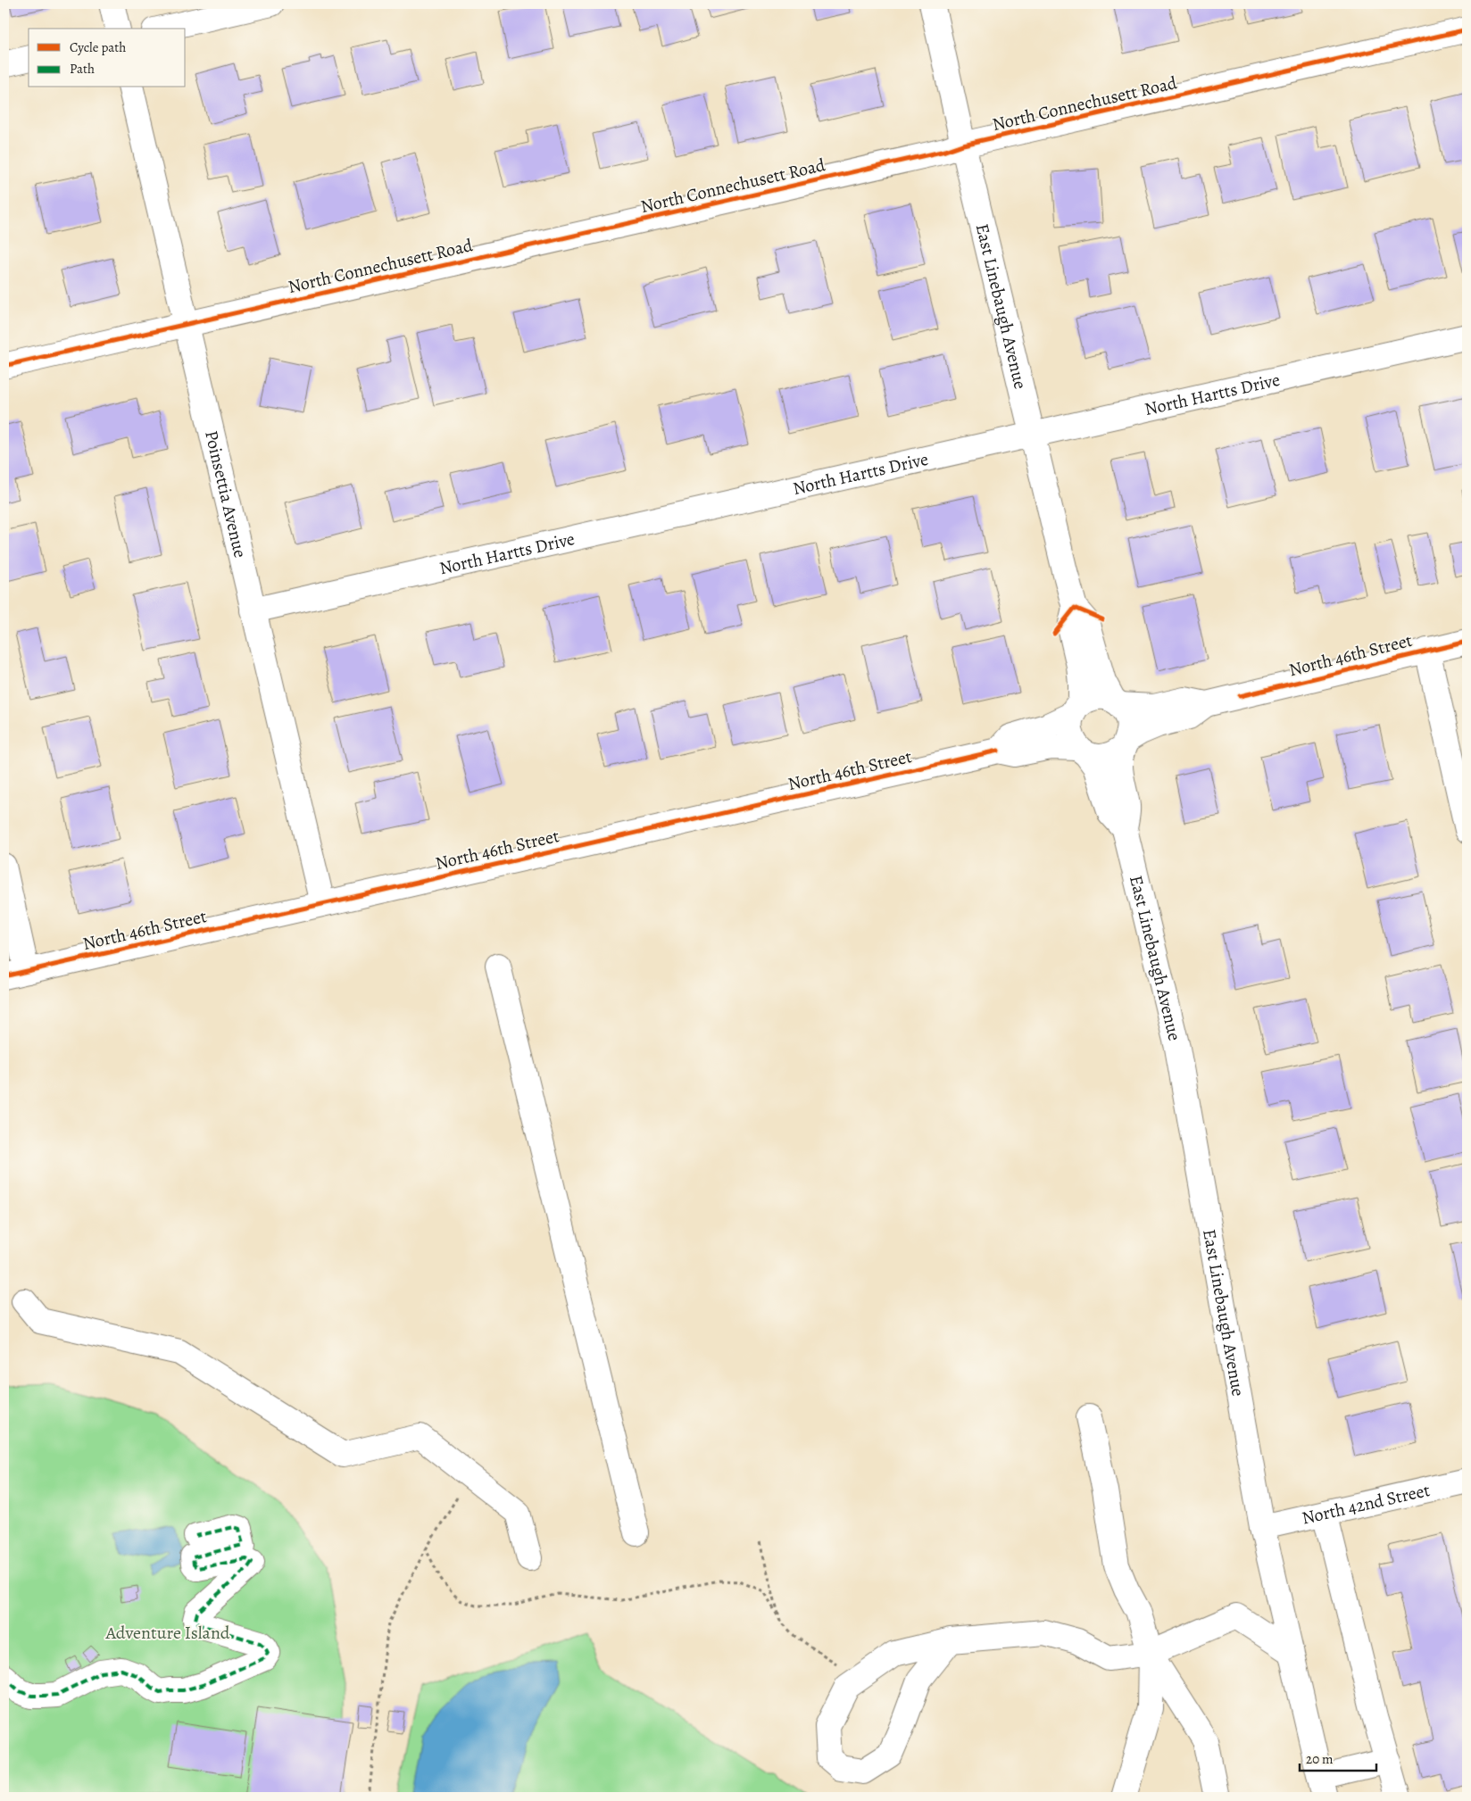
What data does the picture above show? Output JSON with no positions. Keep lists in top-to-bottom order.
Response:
{
  "streets": {
    "street": [
      "North Connechusett Road",
      "East Linebaugh Avenue",
      "North Hartts Drive",
      "Poinsettia Avenue",
      "North 46th Street",
      "North 42nd Street"
    ]
  },
  "crossings": [
    ["North Connechusett Road", "East Linebaugh Avenue"],
    ["North Connechusett Road", "Poinsettia Avenue"],
    ["East Linebaugh Avenue", "North Hartts Drive"],
    ["East Linebaugh Avenue", "North 46th Street"],
    ["East Linebaugh Avenue", "North 42nd Street"],
    ["North Hartts Drive", "Poinsettia Avenue"],
    ["Poinsettia Avenue", "North 46th Street"]
  ],
  "parks": ["Adventure Island"],
  "legend": ["Cycle path", "Path"],
  "scale_bar": "20 m"
}
